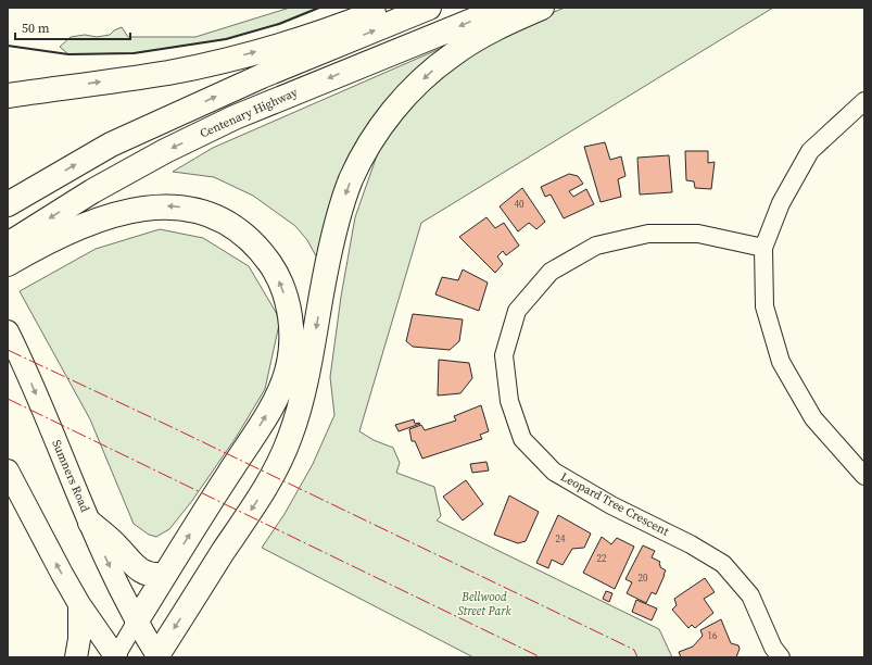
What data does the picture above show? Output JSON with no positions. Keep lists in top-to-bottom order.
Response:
{
  "streets": {
    "highway": ["Centenary Highway"],
    "main road": ["Sumners Road"],
    "street": ["Leopard Tree Crescent"]
  },
  "parks": ["Bellwood Street Park"],
  "house_numbers": [
    "40",
    "24",
    "22",
    "20",
    "16"
  ],
  "scale_bar": "50 m"
}
